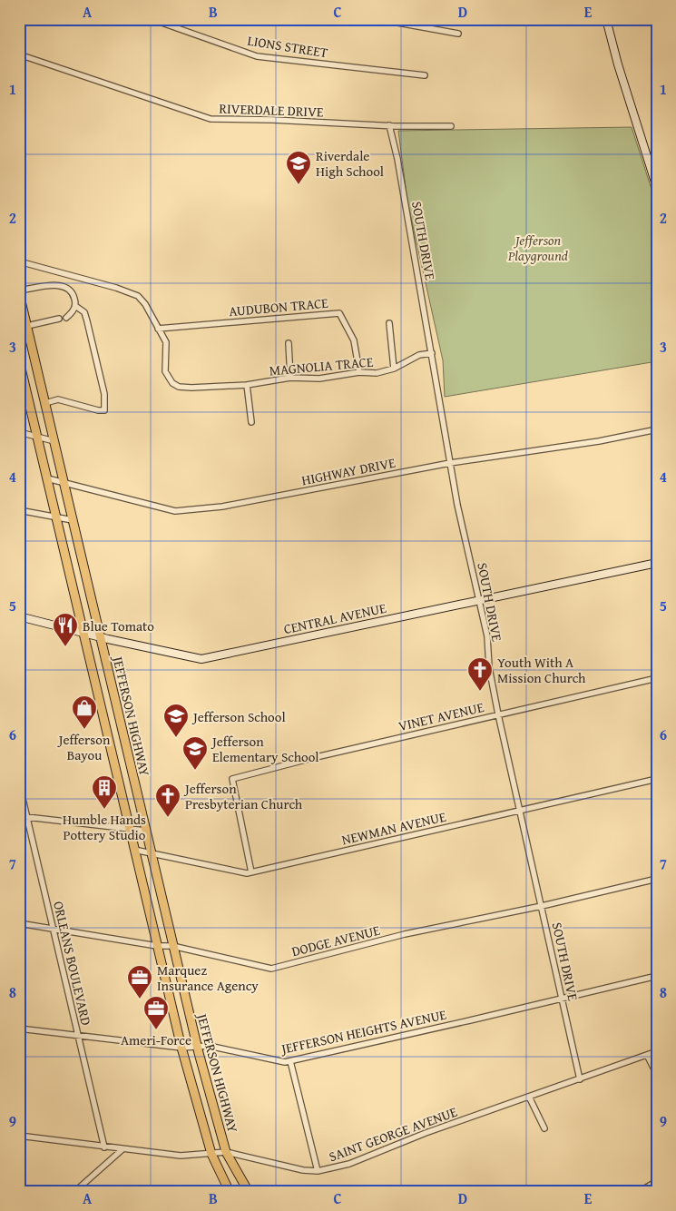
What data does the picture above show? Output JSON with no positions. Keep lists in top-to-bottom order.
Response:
{
  "streets": {
    "main road": ["CENTRAL AVENUE", "JEFFERSON HIGHWAY"],
    "street": [
      "LIONS STREET",
      "RIVERDALE DRIVE",
      "SOUTH DRIVE",
      "AUDUBON TRACE",
      "MAGNOLIA TRACE",
      "HIGHWAY DRIVE",
      "VINET AVENUE",
      "NEWMAN AVENUE",
      "DODGE AVENUE",
      "ORLEANS BOULEVARD",
      "JEFFERSON HEIGHTS AVENUE",
      "SAINT GEORGE AVENUE"
    ]
  },
  "crossings": [
    ["RIVERDALE DRIVE", "SOUTH DRIVE"],
    ["SOUTH DRIVE", "MAGNOLIA TRACE"],
    ["SOUTH DRIVE", "HIGHWAY DRIVE"],
    ["SOUTH DRIVE", "CENTRAL AVENUE"],
    ["SOUTH DRIVE", "VINET AVENUE"],
    ["SOUTH DRIVE", "NEWMAN AVENUE"],
    ["SOUTH DRIVE", "DODGE AVENUE"],
    ["SOUTH DRIVE", "JEFFERSON HEIGHTS AVENUE"],
    ["SOUTH DRIVE", "SAINT GEORGE AVENUE"],
    ["AUDUBON TRACE", "MAGNOLIA TRACE"],
    ["HIGHWAY DRIVE", "JEFFERSON HIGHWAY"],
    ["CENTRAL AVENUE", "JEFFERSON HIGHWAY"],
    ["JEFFERSON HIGHWAY", "NEWMAN AVENUE"],
    ["JEFFERSON HIGHWAY", "DODGE AVENUE"],
    ["JEFFERSON HIGHWAY", "JEFFERSON HEIGHTS AVENUE"],
    ["JEFFERSON HIGHWAY", "SAINT GEORGE AVENUE"],
    ["VINET AVENUE", "NEWMAN AVENUE"],
    ["DODGE AVENUE", "ORLEANS BOULEVARD"],
    ["ORLEANS BOULEVARD", "JEFFERSON HEIGHTS AVENUE"],
    ["ORLEANS BOULEVARD", "SAINT GEORGE AVENUE"]
  ],
  "parks": ["Jefferson Playground"],
  "places": {
    "school or university": ["Riverdale High School", "Jefferson School", "Jefferson Elementary School"],
    "restaurant": ["Blue Tomato"],
    "church": ["Youth With A Mission Church", "Jefferson Presbyterian Church"],
    "shop": ["Jefferson Bayou"],
    "building": ["Humble Hands Pottery Studio"],
    "office": ["Marquez Insurance Agency", "Ameri-Force"]
  },
  "grid": {
    "columns": [
      "A",
      "B",
      "C",
      "D",
      "E"
    ],
    "rows": [
      "1",
      "2",
      "3",
      "4",
      "5",
      "6",
      "7",
      "8",
      "9"
    ]
  }
}
